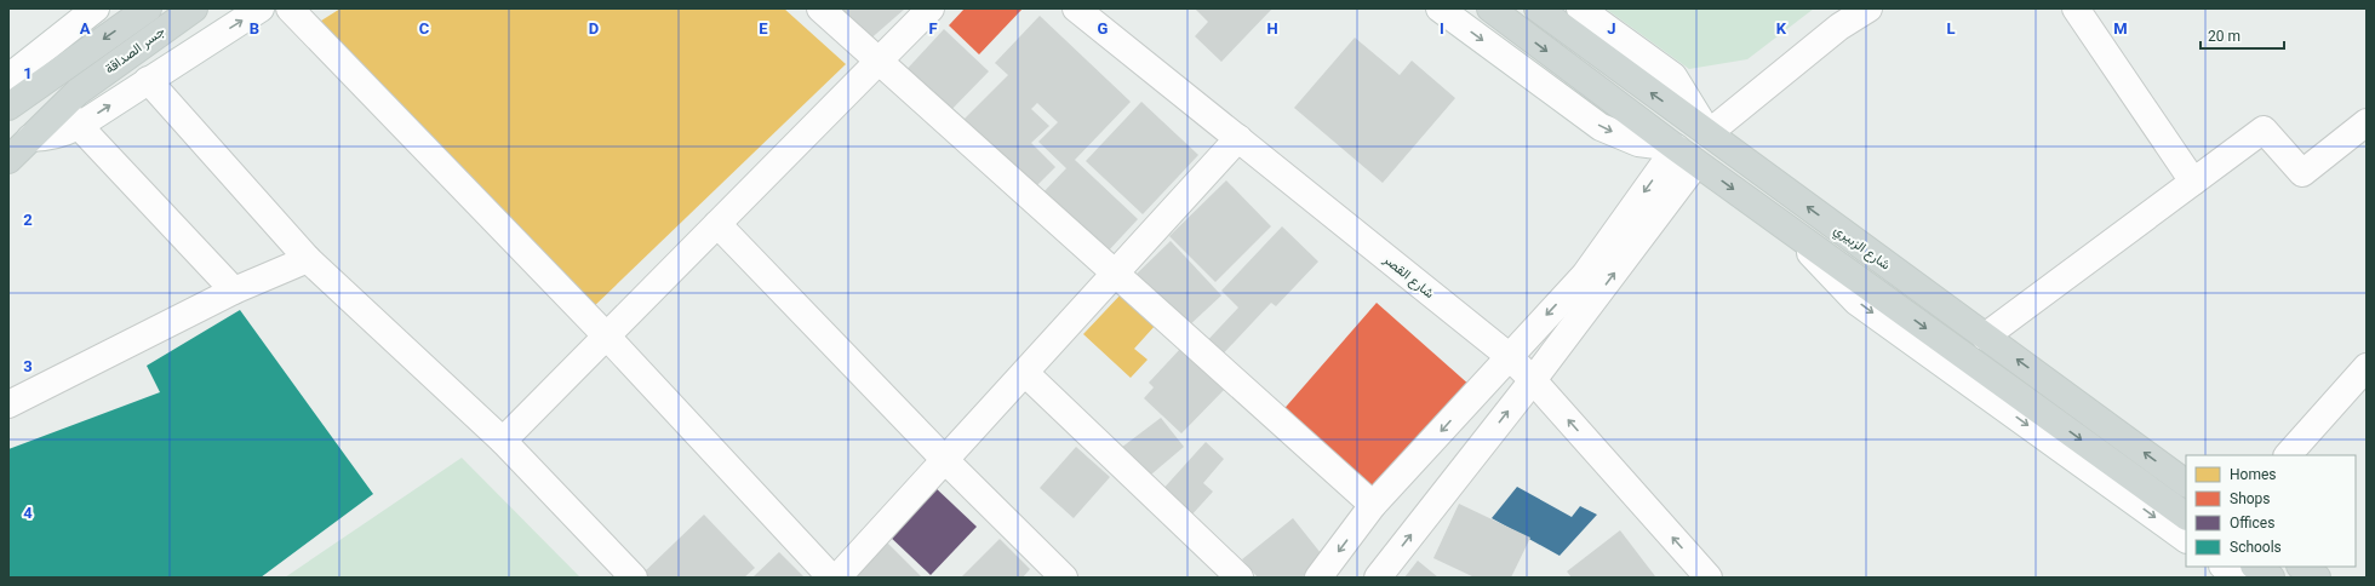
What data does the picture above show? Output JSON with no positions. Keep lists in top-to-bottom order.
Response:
{
  "streets": {
    "main road": ["جسر الصداقة", "شارع الزبيري"],
    "street": ["شارع القصر"]
  },
  "legend": [
    "Homes",
    "Shops",
    "Offices",
    "Schools"
  ],
  "scale_bar": "20 m",
  "grid": {
    "columns": [
      "A",
      "B",
      "C",
      "D",
      "E",
      "F",
      "G",
      "H",
      "I",
      "J",
      "K",
      "L",
      "M"
    ],
    "rows": [
      "1",
      "2",
      "3",
      "4"
    ]
  }
}
